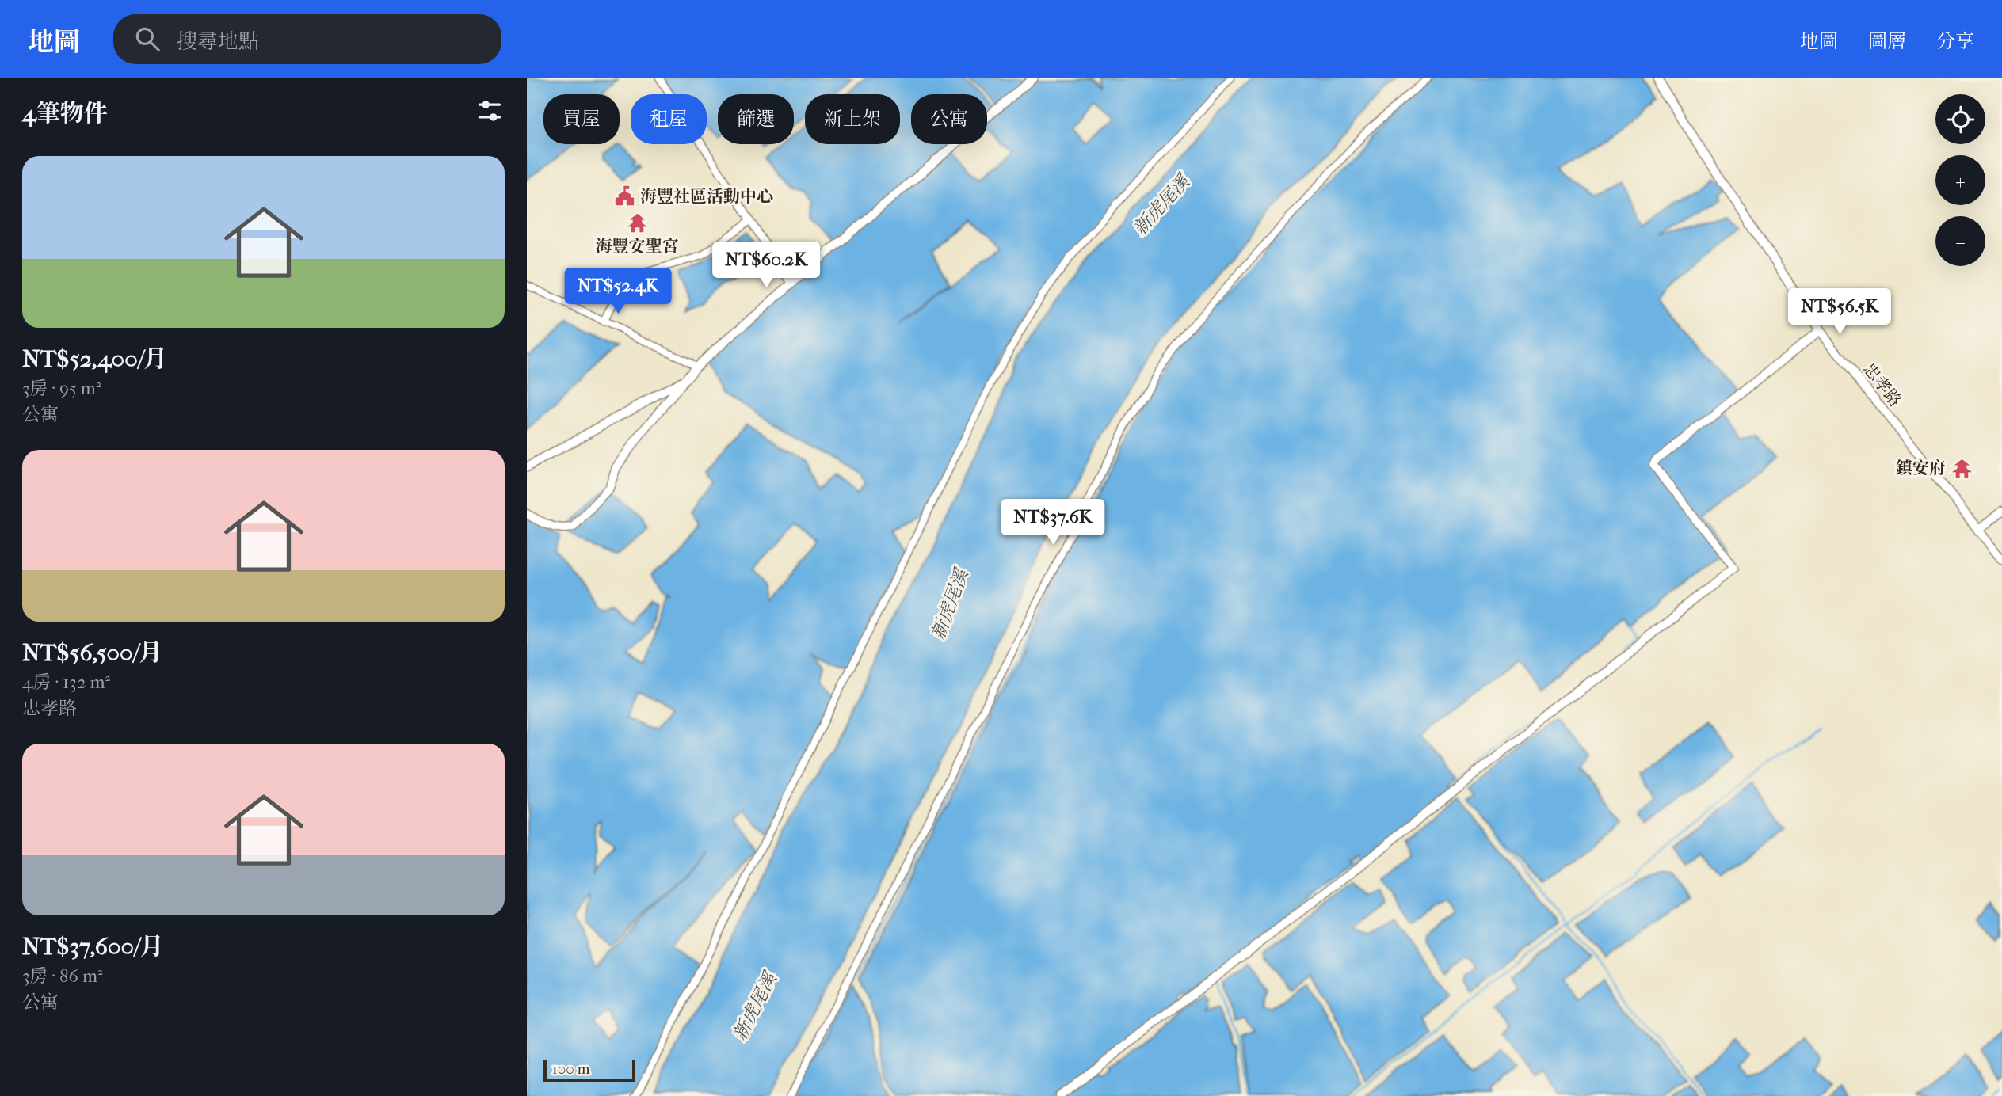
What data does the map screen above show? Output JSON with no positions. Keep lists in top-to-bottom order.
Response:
{
  "streets": {
    "street": ["忠孝路"]
  },
  "water": ["新虎尾溪"],
  "places": {
    "public building": ["海豐社區活動中心"],
    "temple": ["海豐安聖宮", "鎮安府"]
  },
  "scale_bar": "100 m",
  "page": {
    "header": "地圖",
    "search": "搜尋地點",
    "nav": ["地圖", "圖層", "分享"],
    "heading": "4筆物件",
    "map_buttons": ["+", "−"],
    "chip": [
      "買屋",
      "租屋",
      "篩選",
      "新上架",
      "公寓"
    ],
    "list": [
      {
        "name": "NT$52,400/月",
        "note": "3房 · 95 m² · 公寓"
      },
      {
        "name": "NT$56,500/月",
        "note": "4房 · 132 m² · 忠孝路"
      },
      {
        "name": "NT$37,600/月",
        "note": "3房 · 86 m² · 公寓"
      }
    ],
    "price": [
      "NT$60.2K",
      "NT$52.4K",
      "NT$56.5K",
      "NT$37.6K"
    ],
    "scale": "100 m"
  }
}
